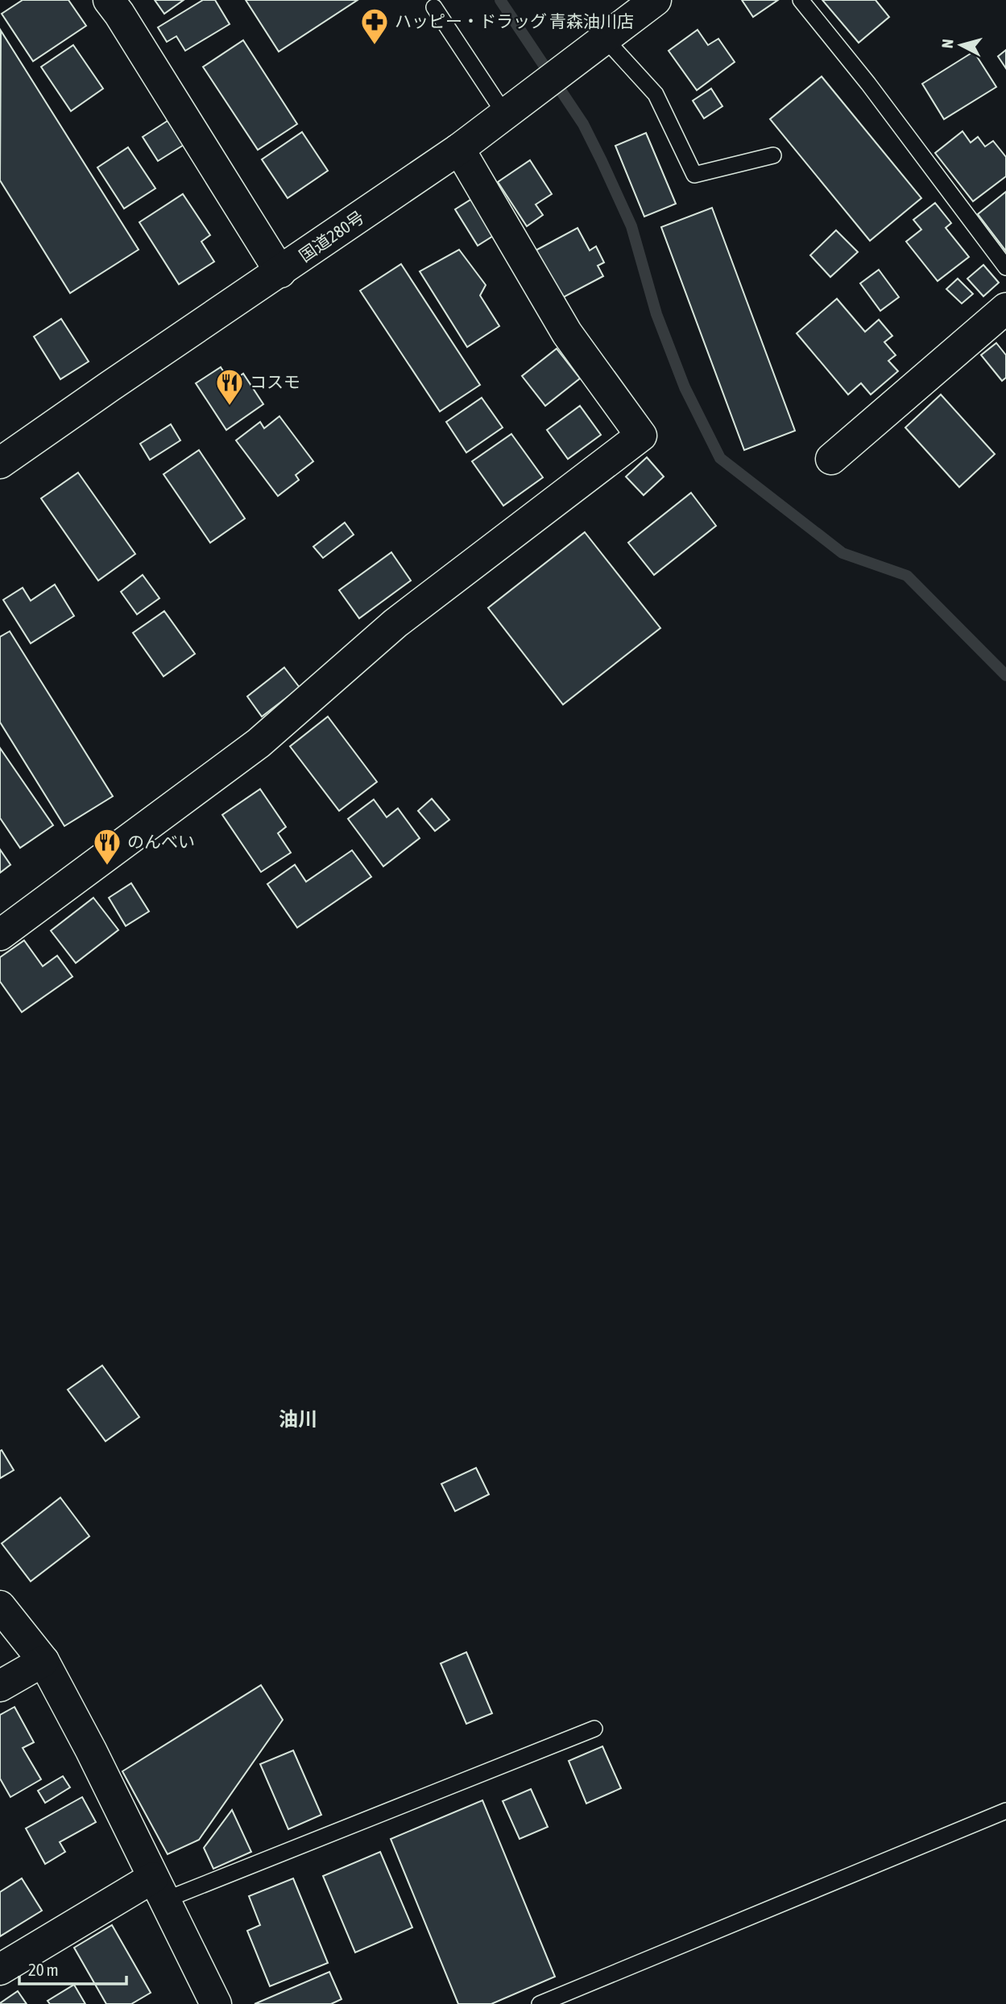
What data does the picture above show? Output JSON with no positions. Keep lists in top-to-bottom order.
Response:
{
  "streets": {
    "main road": ["国道280号"]
  },
  "districts": ["油川"],
  "places": {
    "pharmacy": ["ハッピー・ドラッグ 青森油川店"],
    "restaurant": ["コスモ", "のんべい"]
  },
  "scale_bar": "20 m",
  "north": "left"
}
